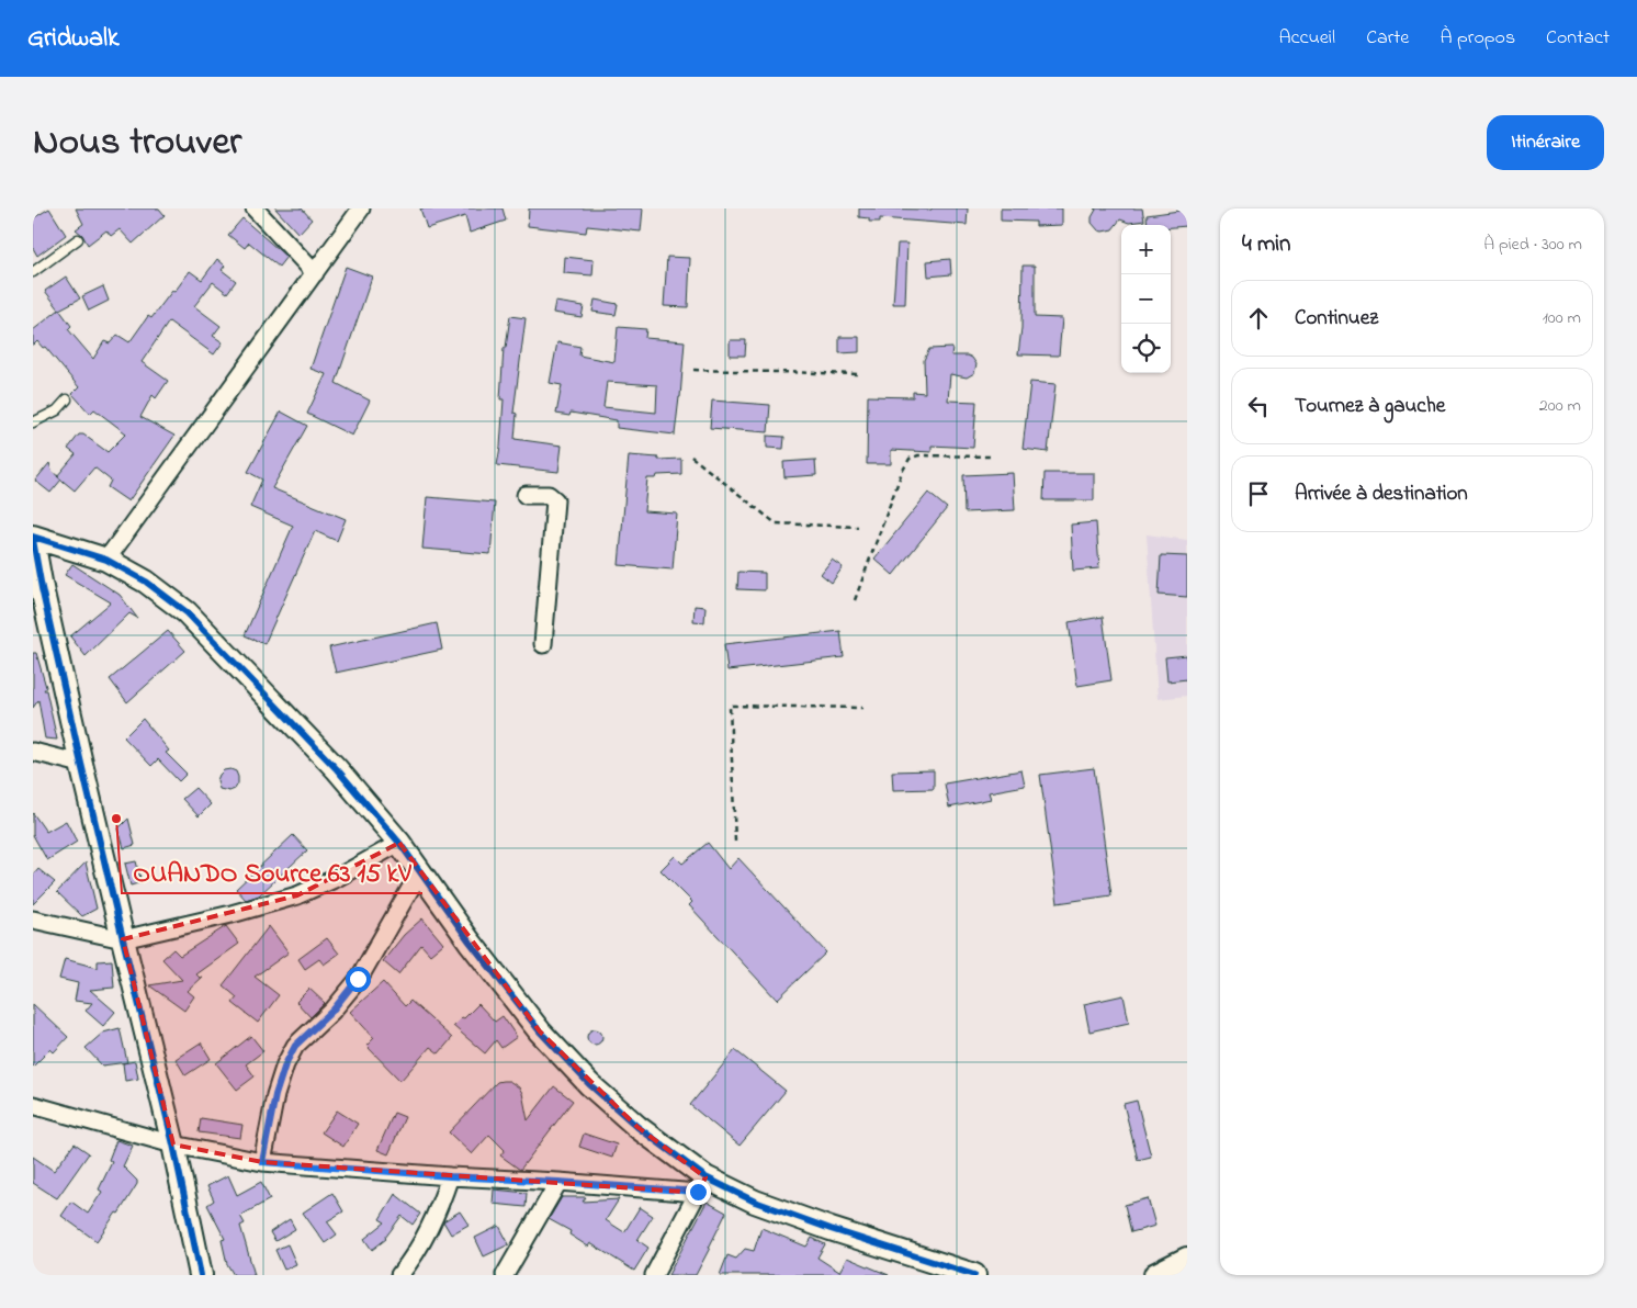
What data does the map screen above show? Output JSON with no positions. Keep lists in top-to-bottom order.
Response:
{
  "places": ["OUANDO Source 63 15 kV"],
  "page": {
    "header": "Gridwalk",
    "nav": [
      "Accueil",
      "Carte",
      "À propos",
      "Contact"
    ],
    "title": "Nous trouver",
    "buttons": "Itinéraire",
    "heading": ["4 min", "À pied · 300 m"],
    "map_buttons": ["+", "−"],
    "list": [
      ["Continuez", "100 m"],
      ["Tournez à gauche", "200 m"],
      "Arrivée à destination"
    ]
  }
}
